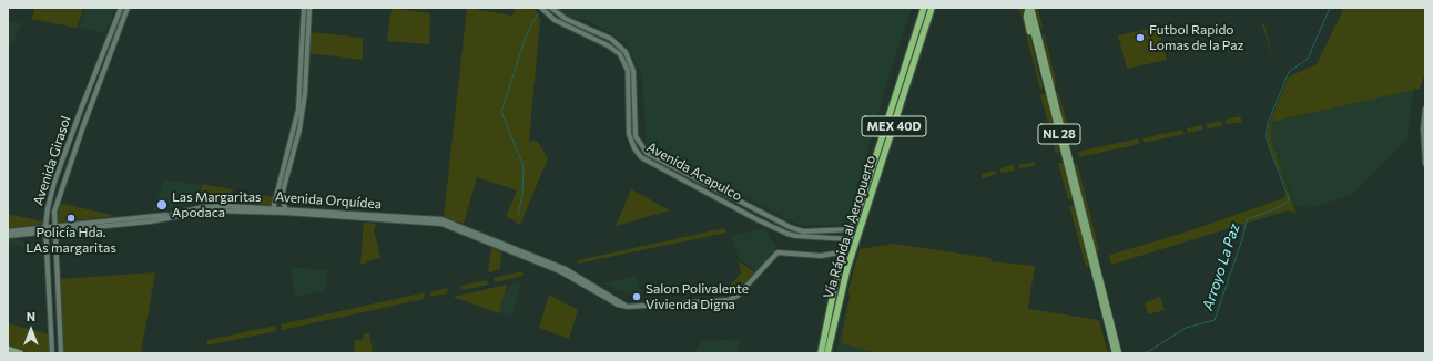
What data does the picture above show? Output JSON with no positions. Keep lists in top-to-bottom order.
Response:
{
  "streets": {
    "highway": ["MEX 40D", "Vía Rápida al Aeropuerto"],
    "main road": ["NL 28"],
    "street": ["Avenida Girasol", "Avenida Acapulco", "Avenida Orquídea"]
  },
  "crossings": [
    ["MEX 40D", "Avenida Acapulco"],
    ["MEX 40D", "Avenida Orquídea"],
    ["Avenida Girasol", "Avenida Orquídea"]
  ],
  "water": ["Arroyo La Paz"],
  "places": [
    "Futbol Rapido Lomas de la Paz",
    "Las Margaritas Apodaca",
    "Policía Hda. LAs margaritas",
    "Salon Polivalente Vivienda Digna"
  ],
  "north": "top"
}
